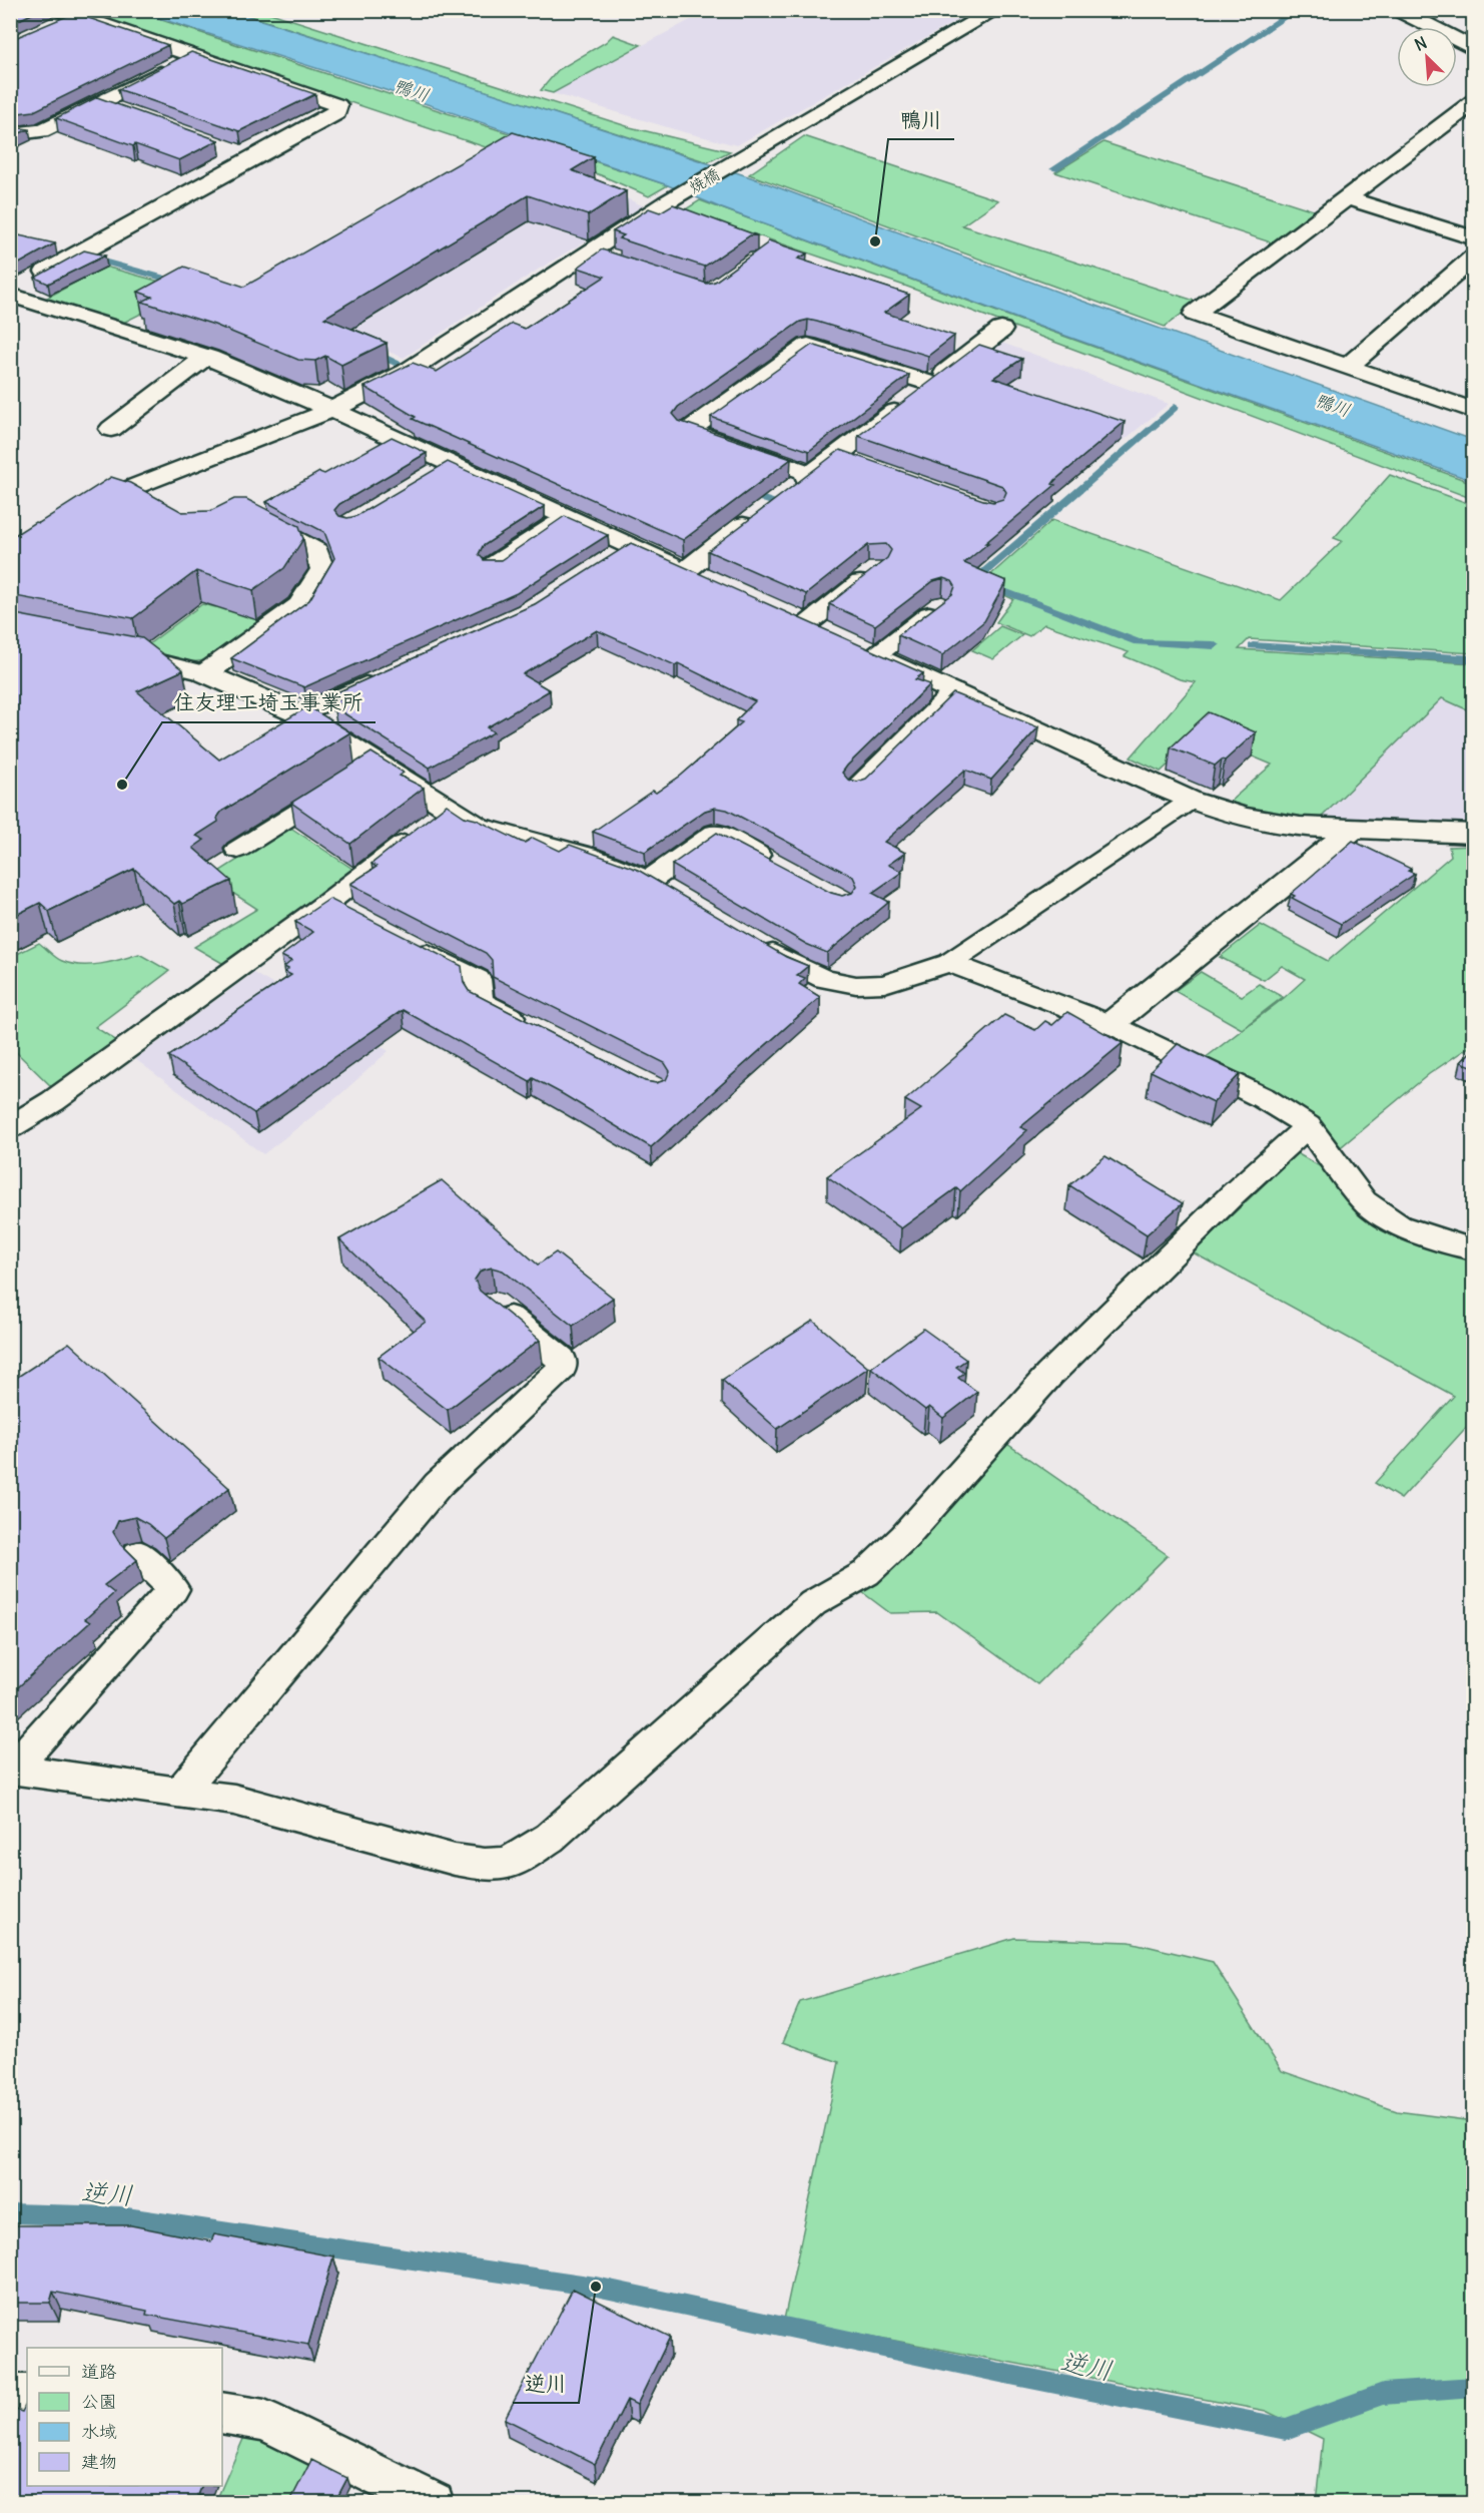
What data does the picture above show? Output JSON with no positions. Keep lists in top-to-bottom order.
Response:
{
  "streets": {
    "street": ["焼橋"]
  },
  "water": ["鴨川", "逆川"],
  "places": ["鴨川", "住友理工埼玉事業所", "逆川"],
  "legend": [
    "道路",
    "公園",
    "水域",
    "建物"
  ],
  "north": "top left"
}
